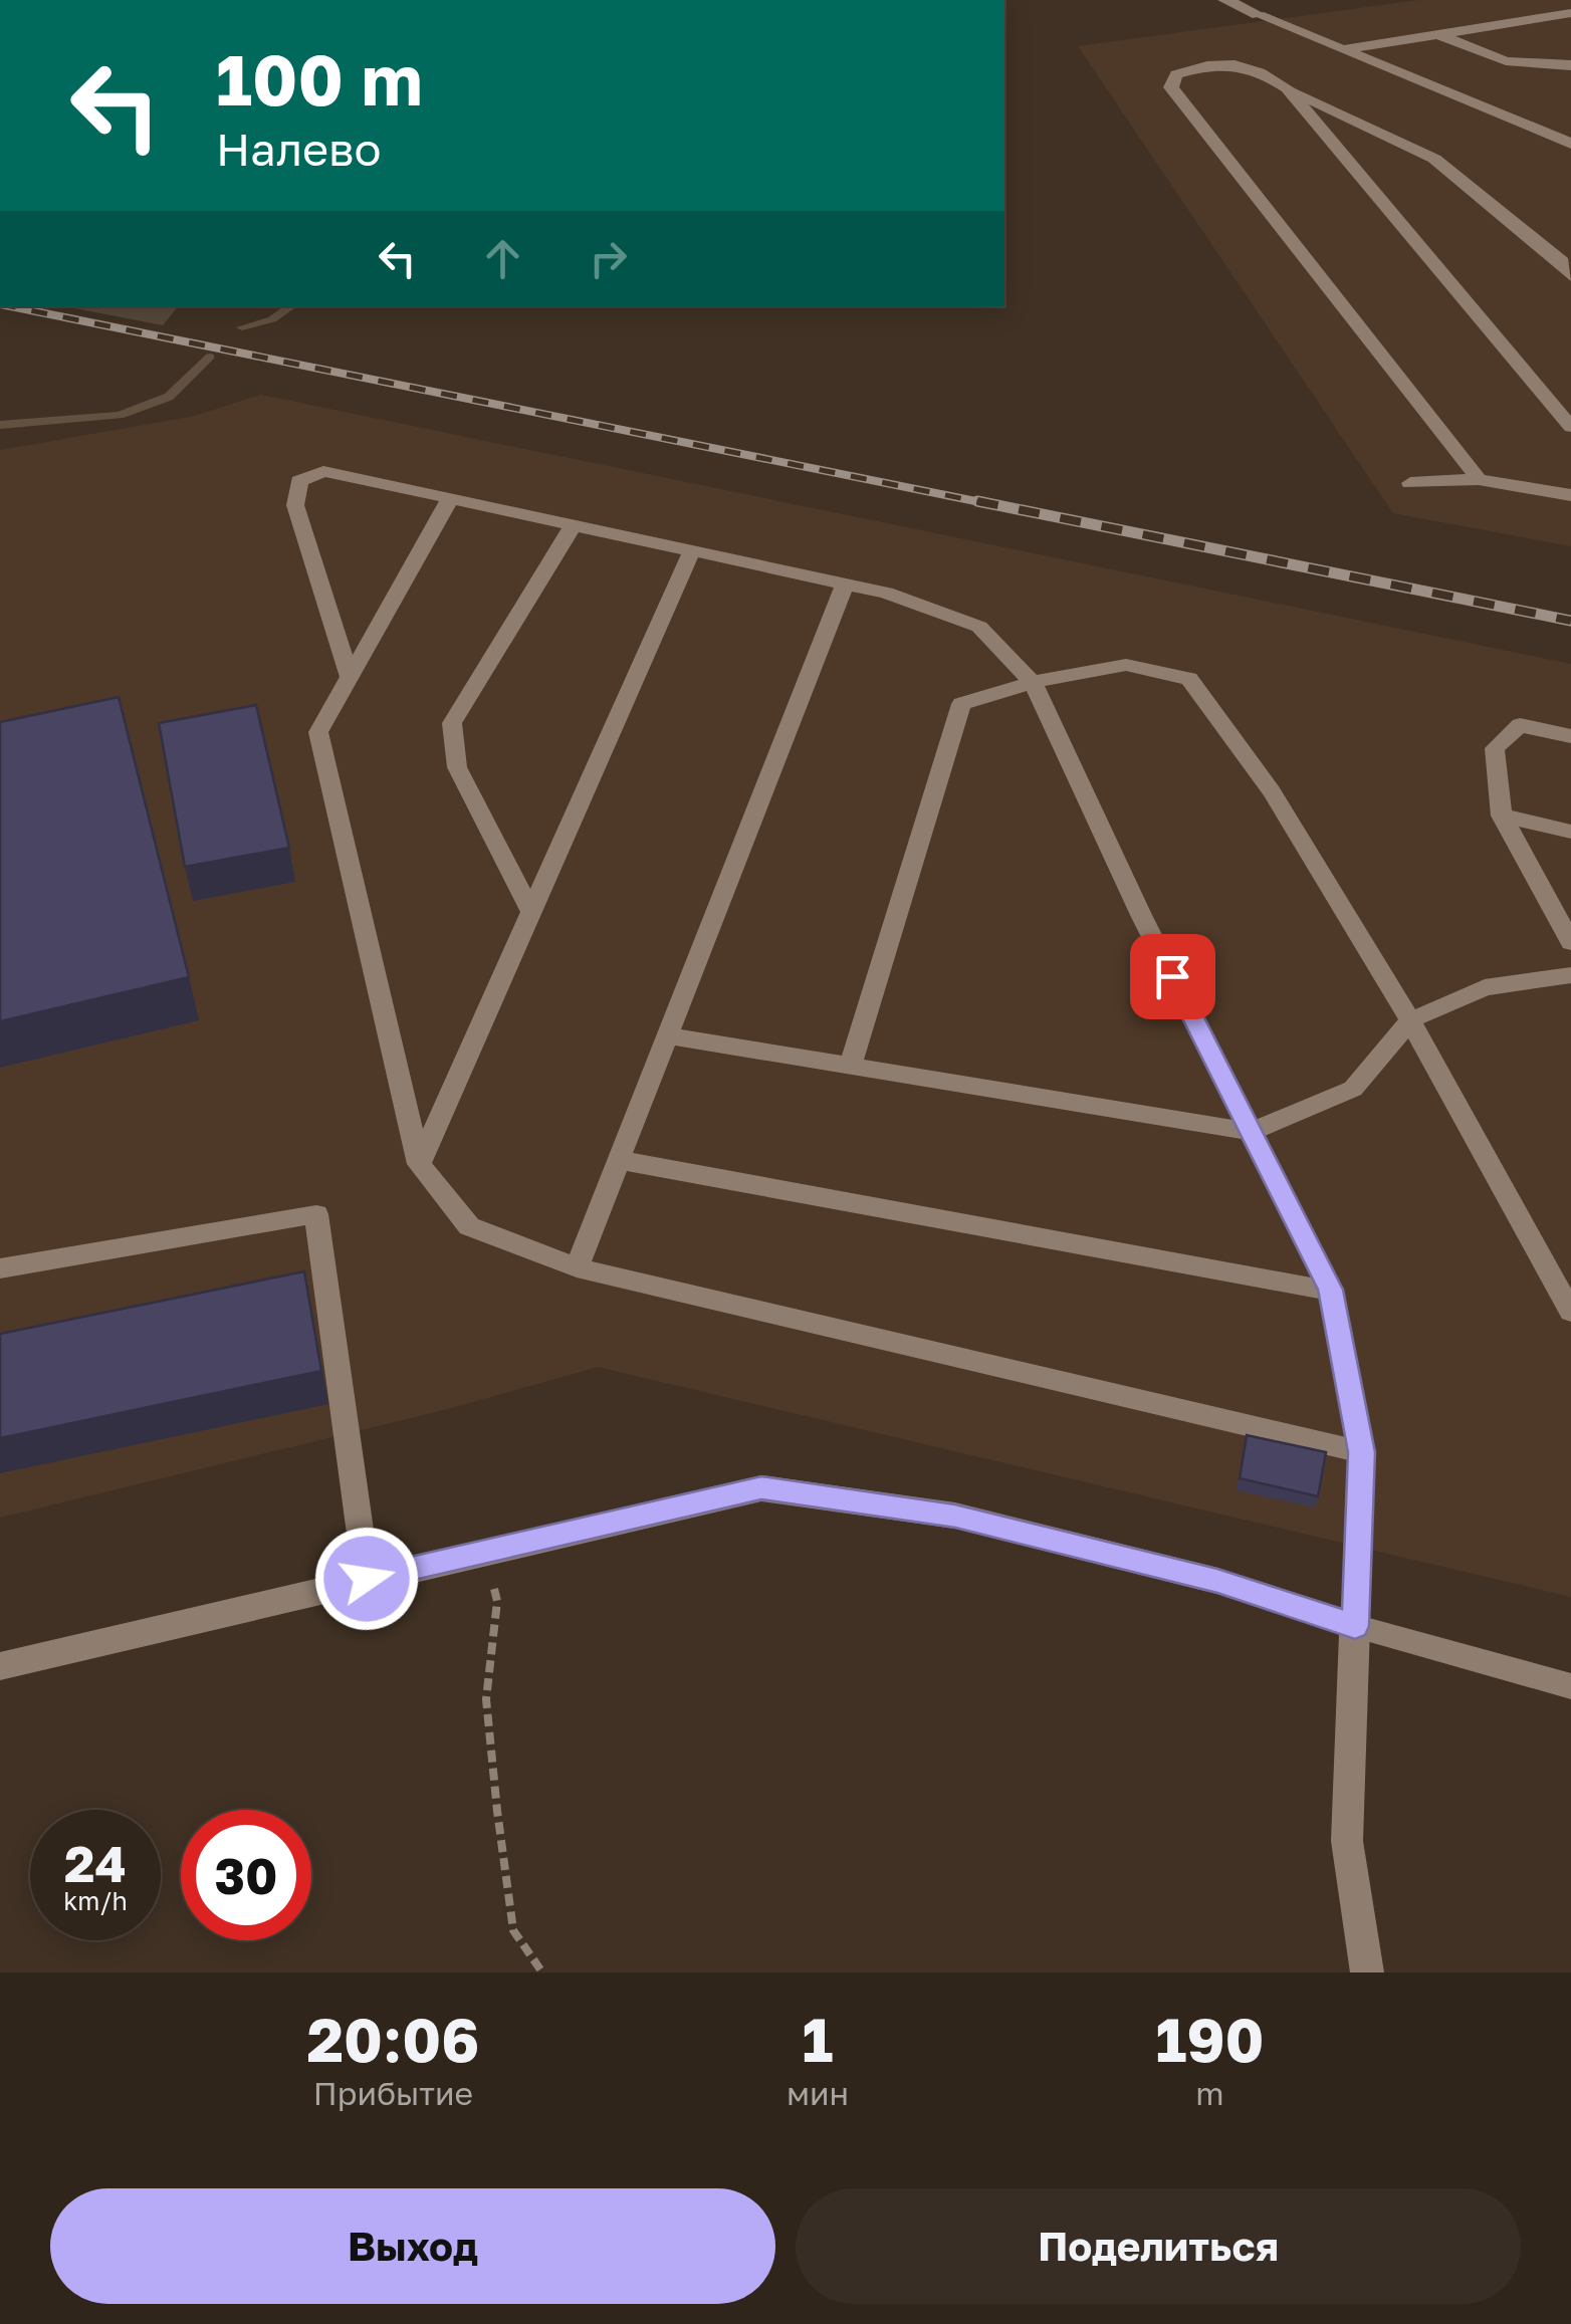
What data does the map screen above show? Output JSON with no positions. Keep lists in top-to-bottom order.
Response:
{
  "page": {
    "turn": ["100 m", "Налево"],
    "speed": "24 km/h",
    "limit": "30",
    "eta": [
      "20:06",
      "Прибытие",
      "1",
      "мин",
      "190",
      "m"
    ],
    "buttons": ["Выход", "Поделиться"]
  }
}
